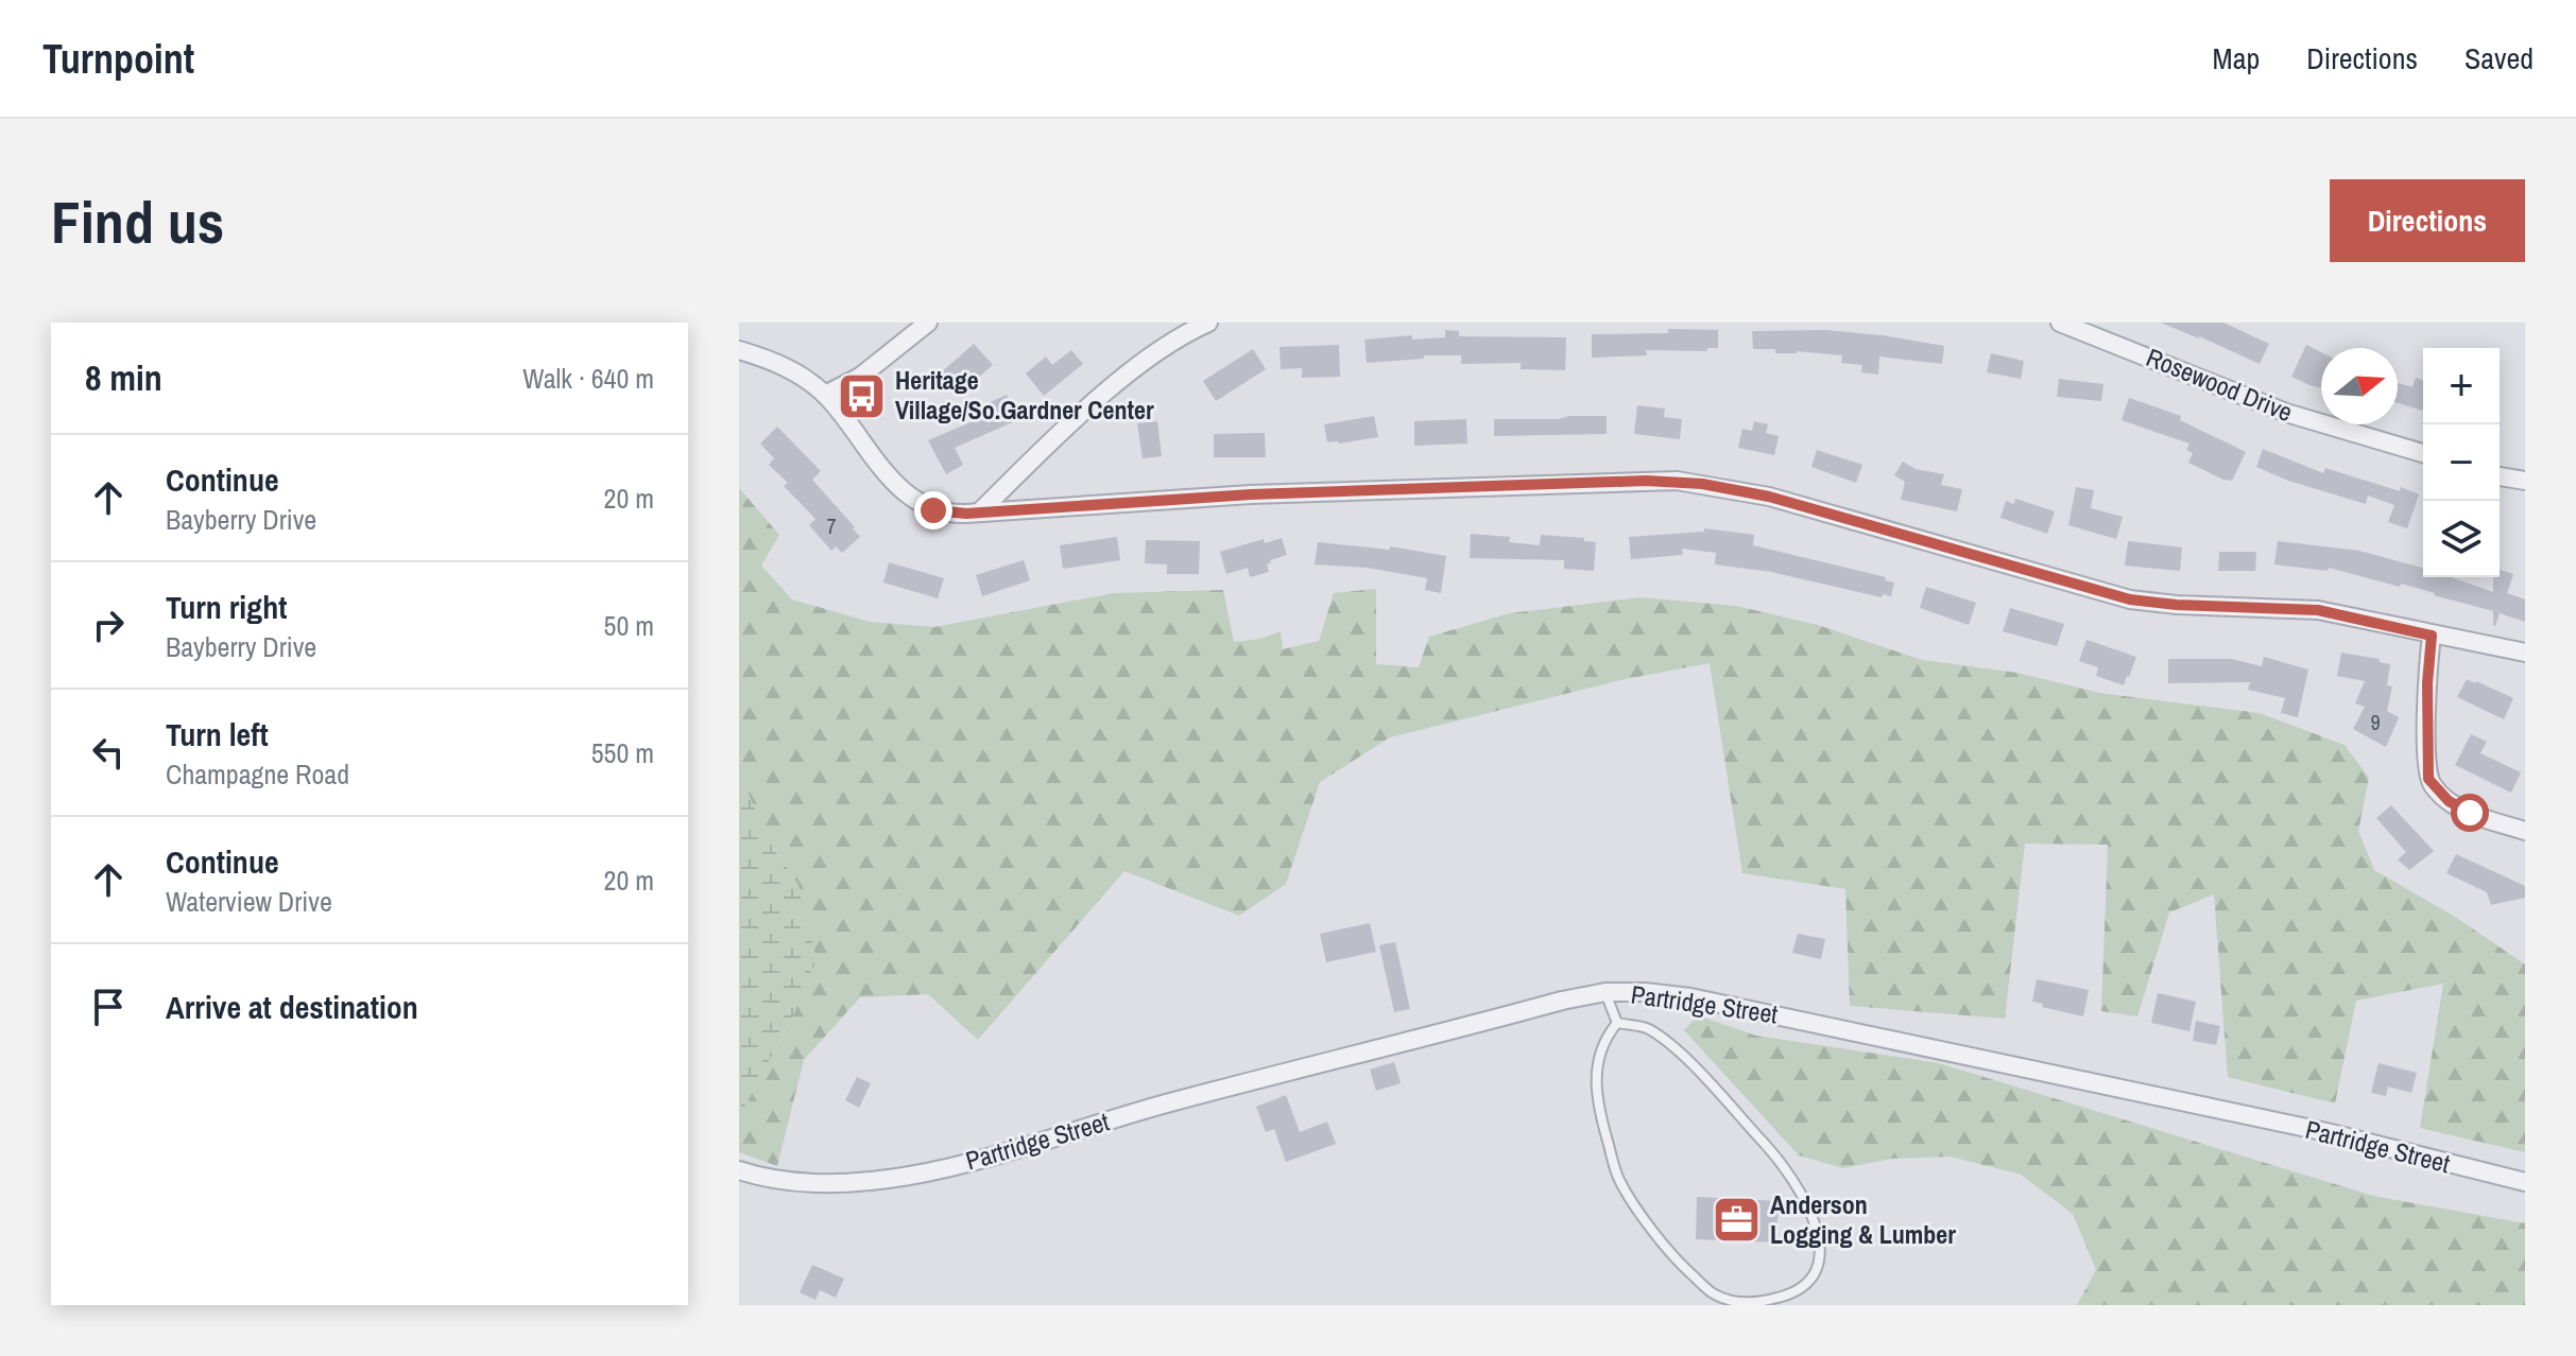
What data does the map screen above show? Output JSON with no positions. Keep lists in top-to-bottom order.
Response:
{
  "streets": {
    "street": ["Rosewood Drive", "Partridge Street"]
  },
  "places": {
    "bus stop": ["Heritage Village/So.Gardner Center"],
    "office": ["Anderson Logging & Lumber"]
  },
  "house_numbers": ["7", "9"],
  "north": "right",
  "page": {
    "header": "Turnpoint",
    "nav": ["Map", "Directions", "Saved"],
    "buttons": "Directions",
    "title": "Find us",
    "heading": ["8 min", "Walk · 640 m"],
    "map_buttons": ["+", "−"],
    "list": [
      ["Continue", "Bayberry Drive", "20 m"],
      ["Turn right", "Bayberry Drive", "50 m"],
      ["Turn left", "Champagne Road", "550 m"],
      ["Continue", "Waterview Drive", "20 m"],
      "Arrive at destination"
    ]
  }
}
